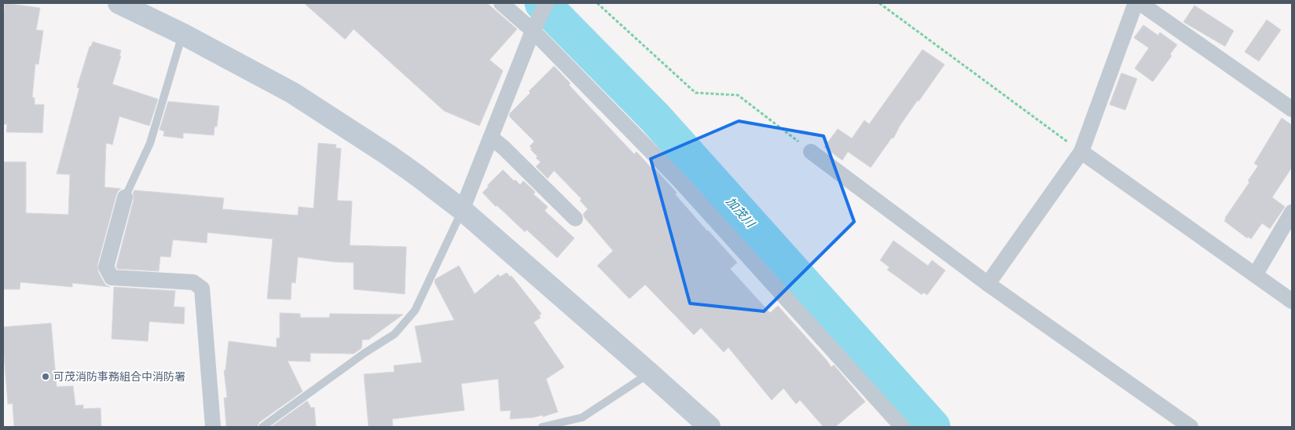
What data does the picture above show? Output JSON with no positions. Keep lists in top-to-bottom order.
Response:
{
  "water": ["加茂川"],
  "places": ["可茂消防事務組合中消防署"]
}
